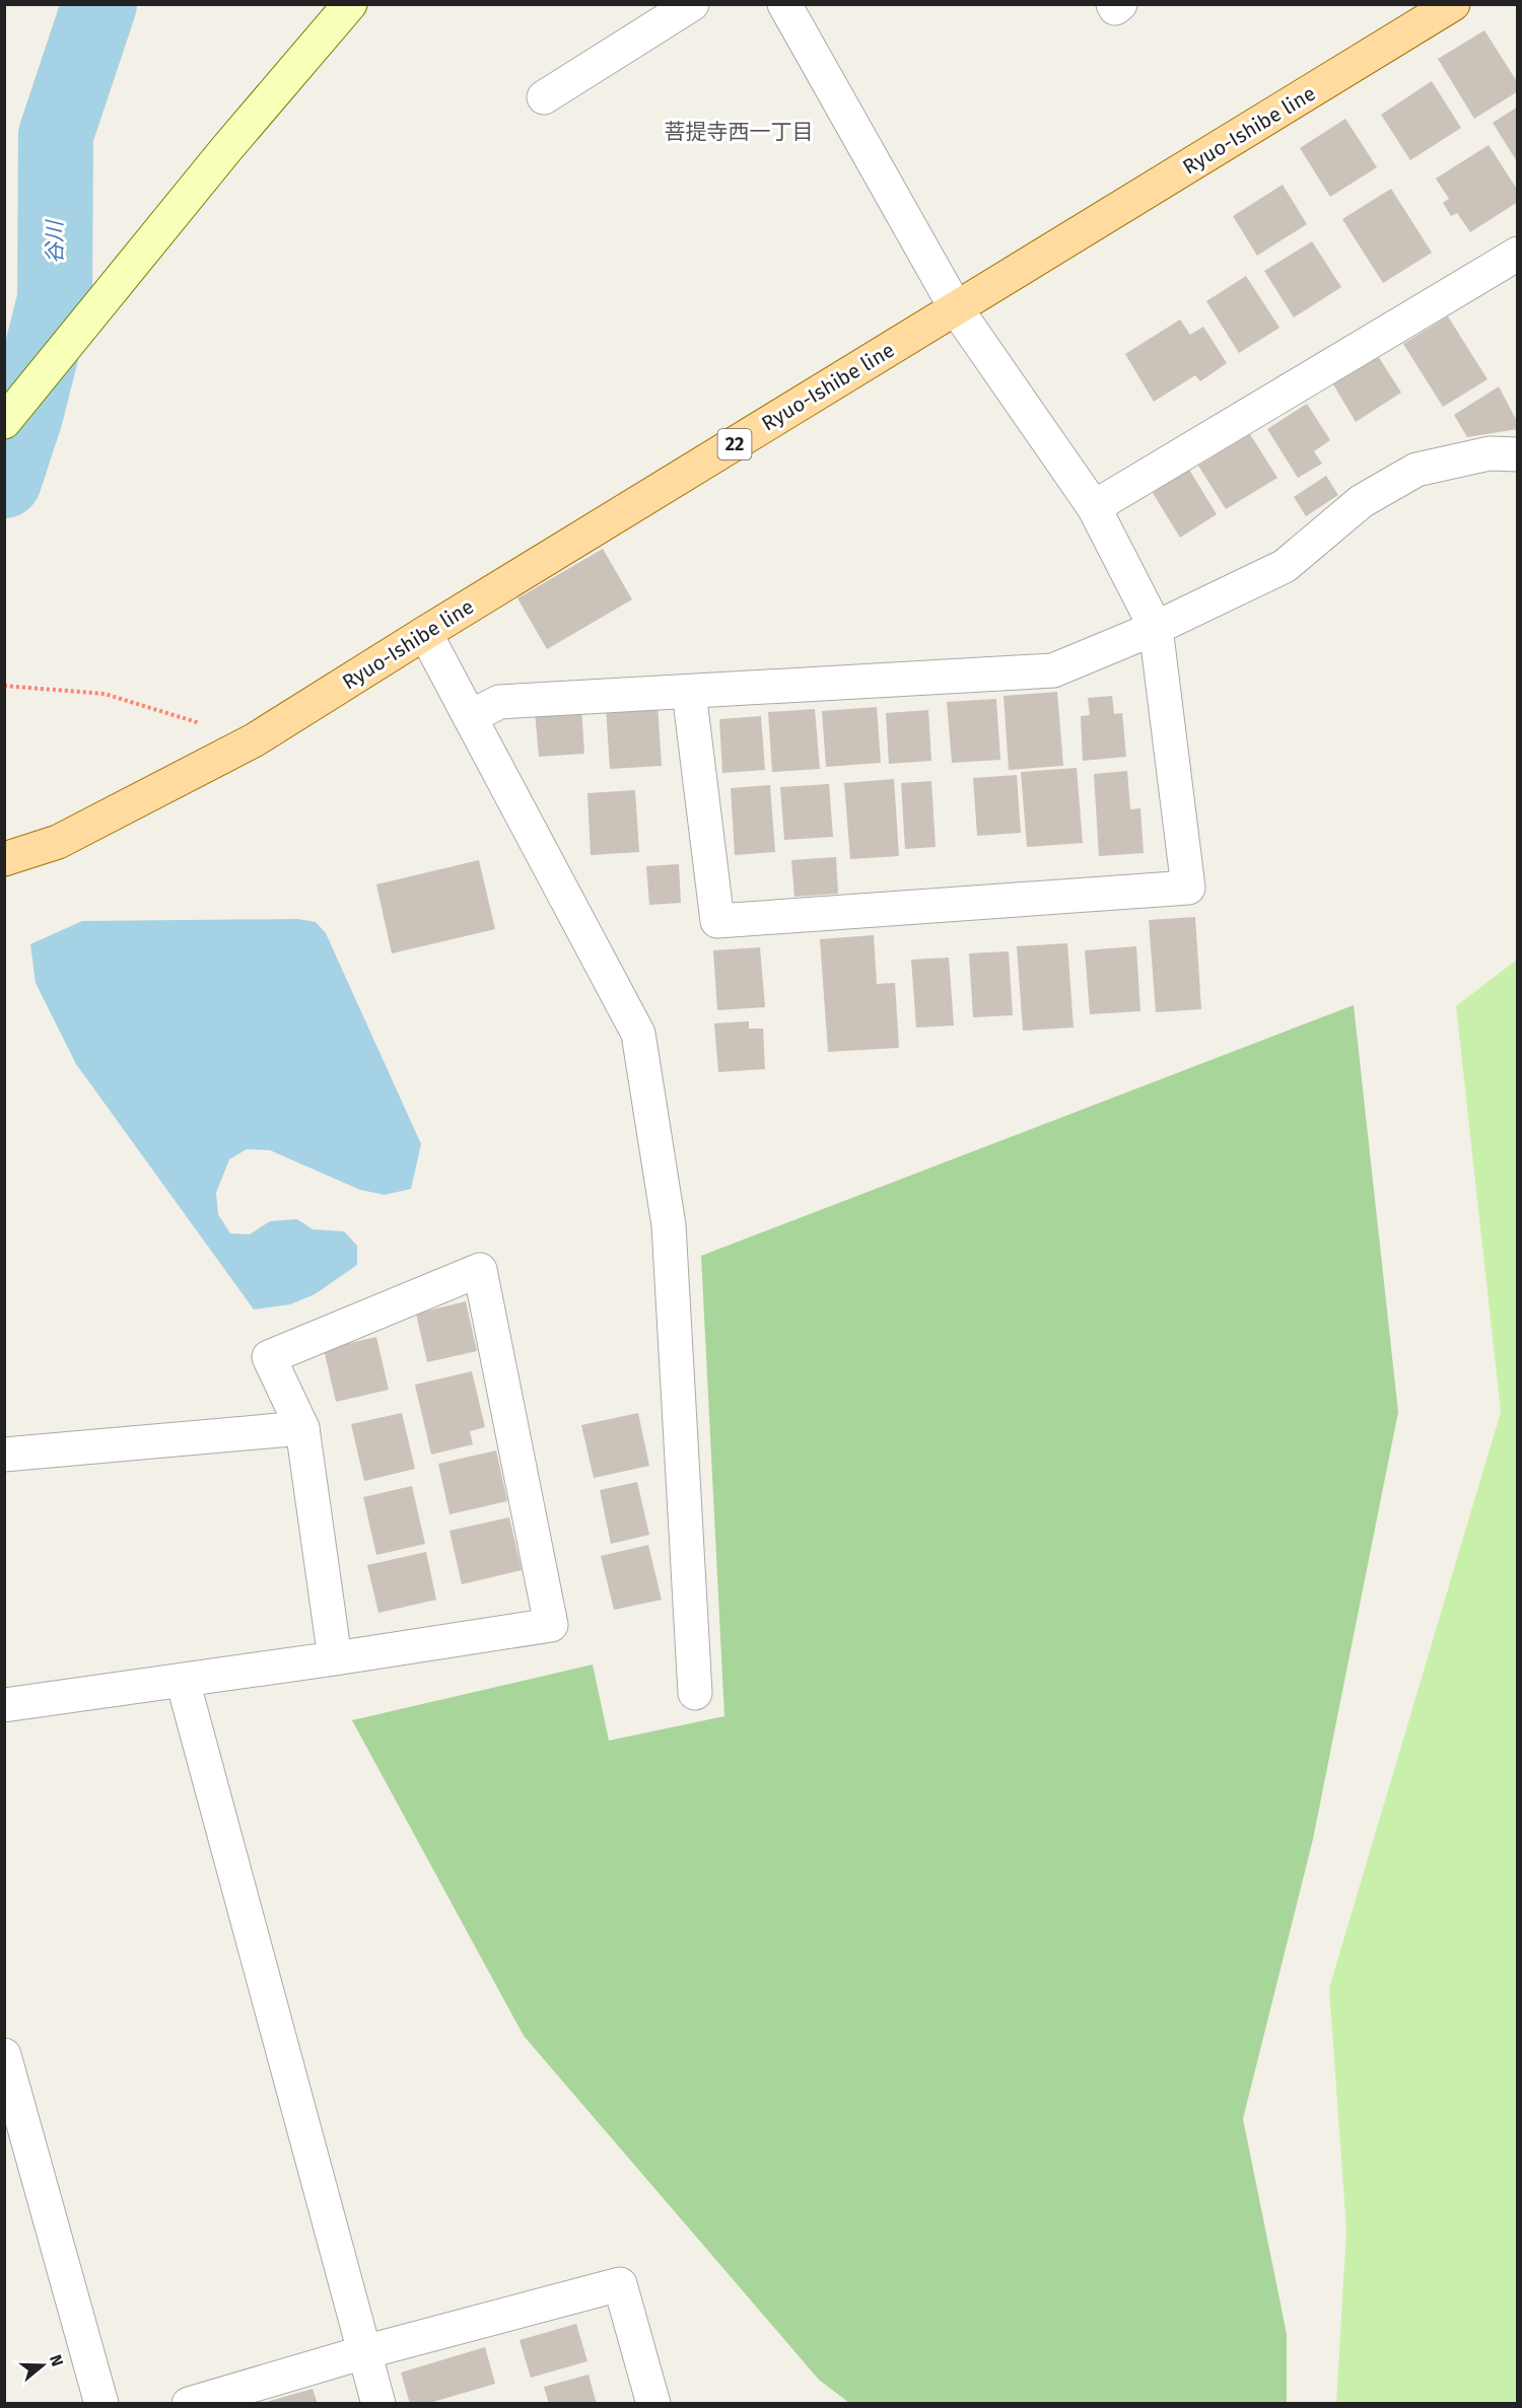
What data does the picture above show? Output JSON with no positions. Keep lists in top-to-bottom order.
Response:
{
  "streets": {
    "main road": ["Ryuo-Ishibe line", "22"]
  },
  "districts": ["菩提寺西一丁目"],
  "water": ["谷川"],
  "north": "right"
}
